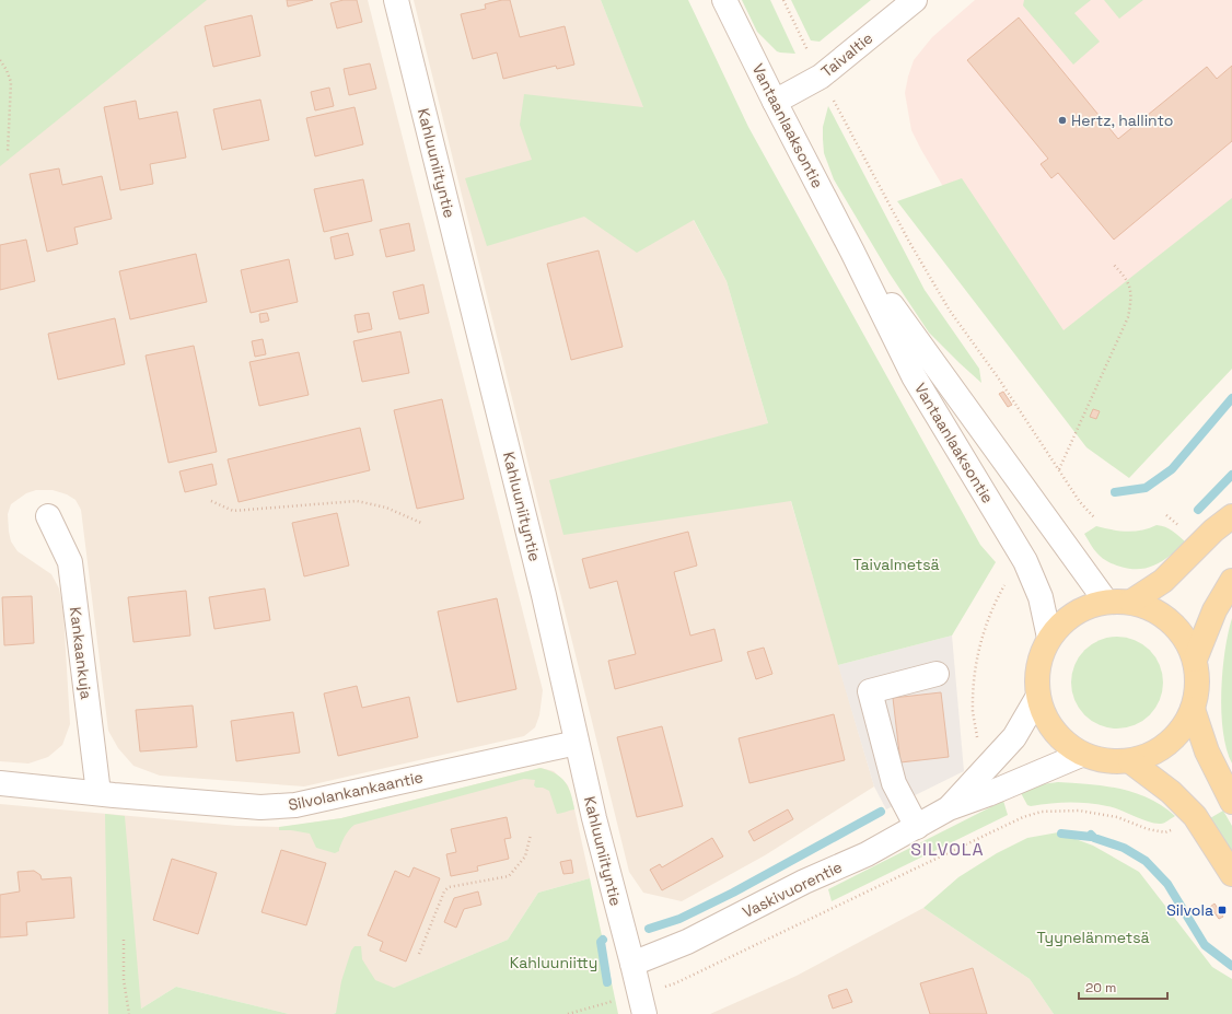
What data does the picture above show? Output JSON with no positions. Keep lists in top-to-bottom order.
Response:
{
  "streets": {
    "street": [
      "Taivaltie",
      "Vantaanlaaksontie",
      "Kahluuniityntie",
      "Kankaankuja",
      "Silvolankankaantie",
      "Vaskivuorentie"
    ]
  },
  "crossings": [
    ["Taivaltie", "Vantaanlaaksontie"],
    ["Kahluuniityntie", "Silvolankankaantie"],
    ["Kahluuniityntie", "Vaskivuorentie"],
    ["Kankaankuja", "Silvolankankaantie"]
  ],
  "districts": ["SILVOLA"],
  "parks": ["Taivalmetsä", "Tyynelänmetsä", "Kahluuniitty"],
  "places": {
    "other": ["Hertz, hallinto"],
    "transit": ["Silvola"]
  },
  "scale_bar": "20 m"
}
